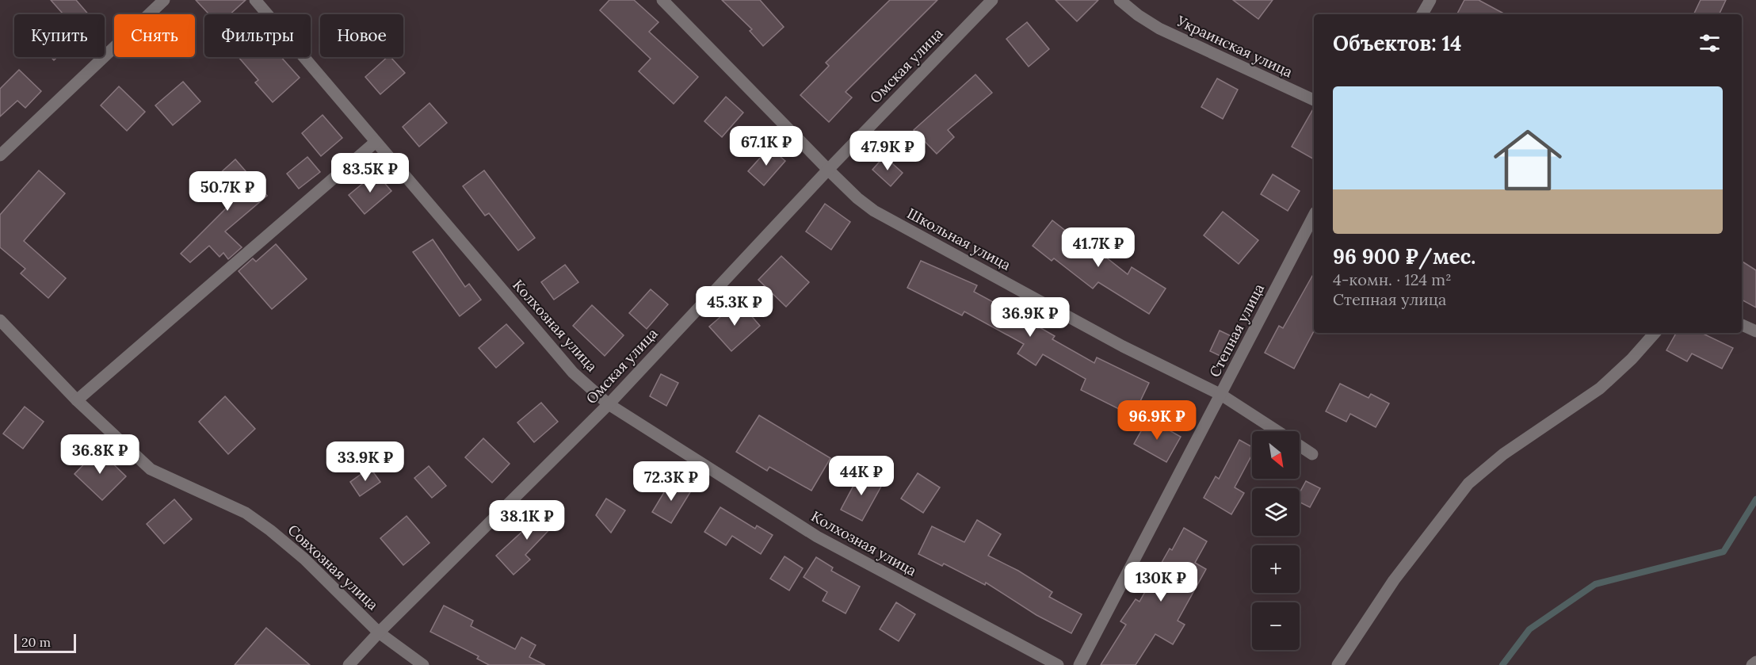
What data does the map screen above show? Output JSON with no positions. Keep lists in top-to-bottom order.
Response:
{
  "streets": {
    "street": [
      "Украинская улица",
      "Омская улица",
      "Школьная улица",
      "Колхозная улица",
      "Степная улица",
      "Совхозная улица"
    ]
  },
  "crossings": [
    ["Омская улица", "Школьная улица"],
    ["Омская улица", "Колхозная улица"],
    ["Омская улица", "Совхозная улица"],
    ["Школьная улица", "Степная улица"]
  ],
  "scale_bar": "20 m",
  "north": "bottom right",
  "page": {
    "chip": [
      "Купить",
      "Снять",
      "Фильтры",
      "Новое"
    ],
    "heading": "Объектов: 14",
    "list": [
      {
        "name": "96 900 ₽/мес.",
        "note": "4-комн. · 124 m² · Степная улица"
      }
    ],
    "price": [
      "67.1K ₽",
      "47.9K ₽",
      "83.5K ₽",
      "50.7K ₽",
      "41.7K ₽",
      "45.3K ₽",
      "36.9K ₽",
      "96.9K ₽",
      "36.8K ₽",
      "33.9K ₽",
      "44K ₽",
      "72.3K ₽",
      "38.1K ₽",
      "130K ₽"
    ],
    "map_buttons": ["+", "−"],
    "scale": "20 m"
  }
}
